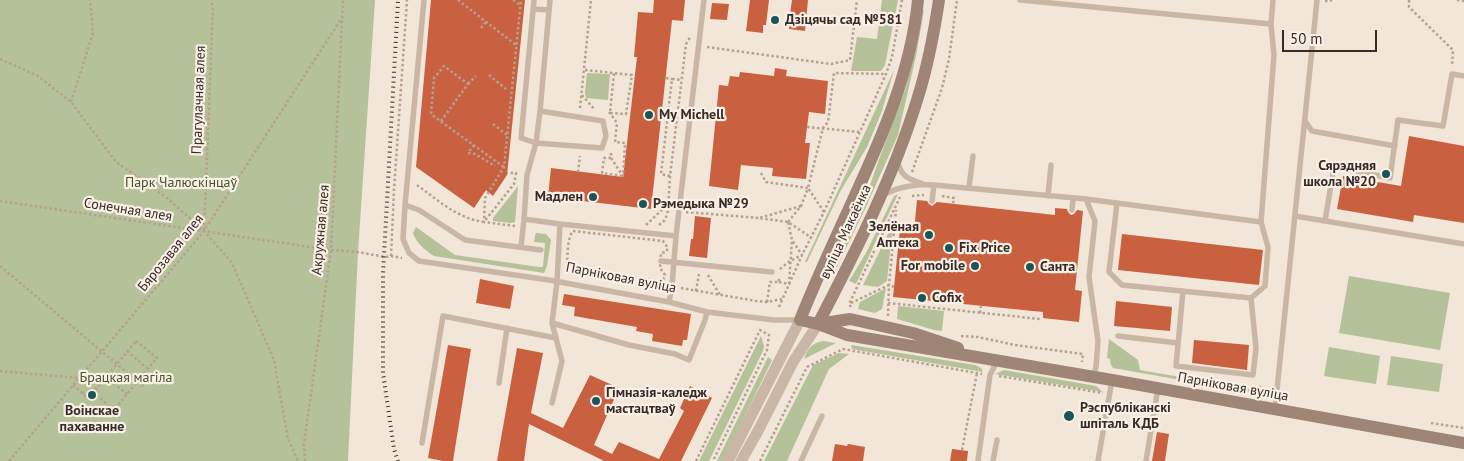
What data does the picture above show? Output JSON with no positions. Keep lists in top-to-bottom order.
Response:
{
  "streets": {
    "street": ["вуліца Макаёнка", "Парніковая вуліца"],
    "path": [
      "Прагулачная алея",
      "Сонечная алея",
      "Акружная алея",
      "Бярозавая алея"
    ]
  },
  "crossings": [
    ["Прагулачная алея", "Сонечная алея"],
    ["Прагулачная алея", "Бярозавая алея"],
    ["Сонечная алея", "Акружная алея"],
    ["Сонечная алея", "Бярозавая алея"],
    ["Акружная алея", "Бярозавая алея"],
    ["вуліца Макаёнка", "Парніковая вуліца"]
  ],
  "parks": ["Парк Чалюскінцаў", "Брацкая магіла"],
  "places": [
    "Дзіцячы сад №581",
    "My Michell",
    "Сярэдняя школа №20",
    "Мадлен",
    "Рэмедыка №29",
    "Зелёная Аптека",
    "Fix Price",
    "For mobile",
    "Санта",
    "Cofix",
    "Воінскае пахаванне",
    "Гімназія-каледж мастацтваў",
    "Рэспубліканскі шпіталь КДБ"
  ],
  "scale_bar": "50 m"
}
